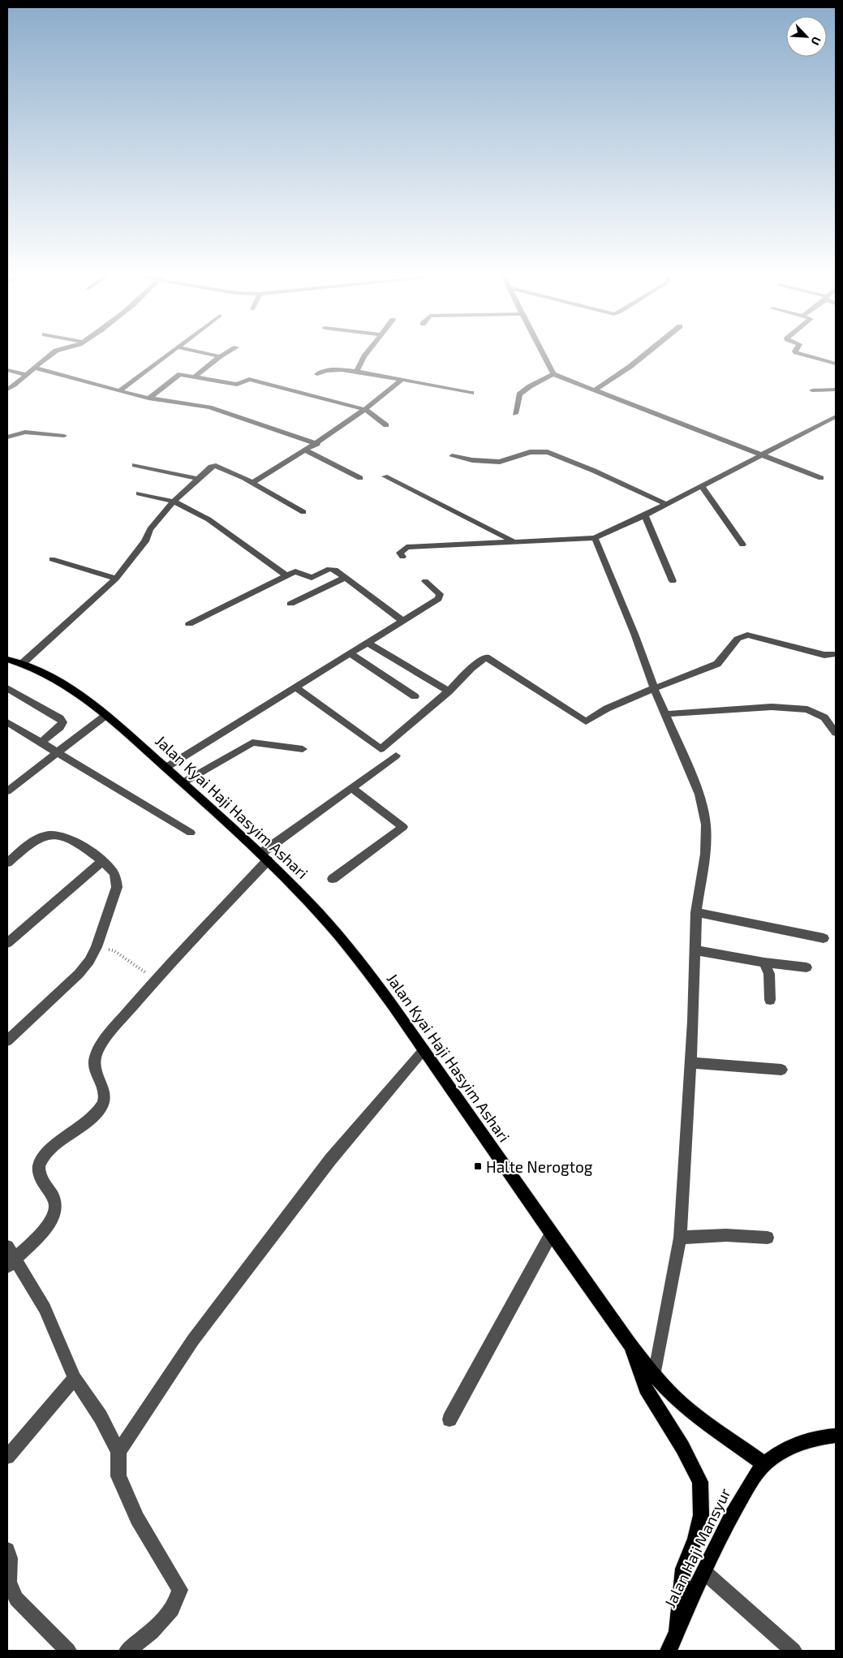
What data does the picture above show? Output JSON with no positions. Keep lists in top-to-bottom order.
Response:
{
  "streets": {
    "main road": ["Jalan Kyai Haji Hasyim Ashari", "Jalan Haji Mansyur"]
  },
  "crossings": [
    ["Jalan Kyai Haji Hasyim Ashari", "Jalan Haji Mansyur"]
  ],
  "places": {
    "transit": ["Halte Nerogtog"]
  },
  "north": "bottom right"
}
